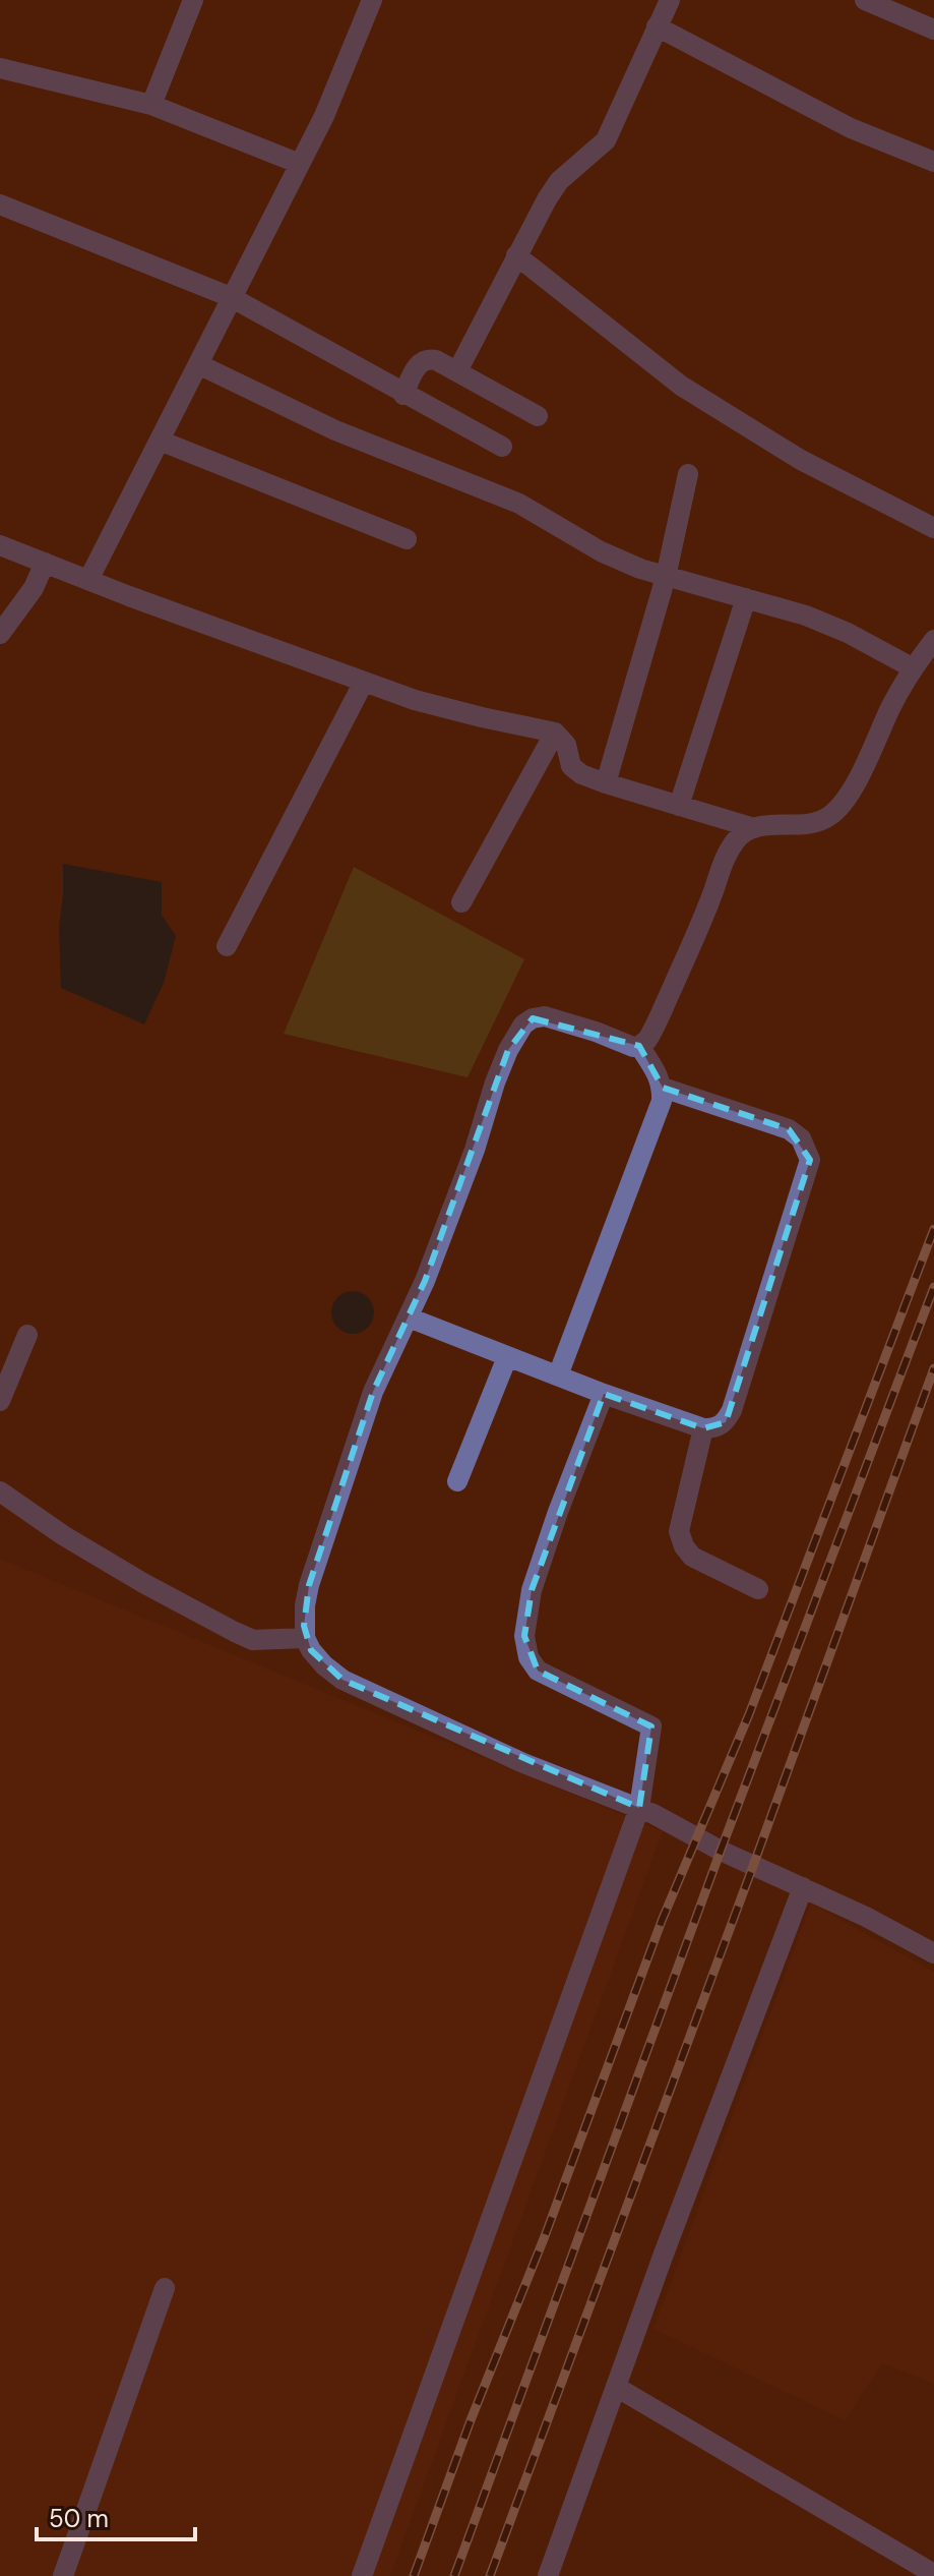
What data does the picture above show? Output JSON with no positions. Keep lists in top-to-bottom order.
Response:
{
  "scale_bar": "50 m"
}
